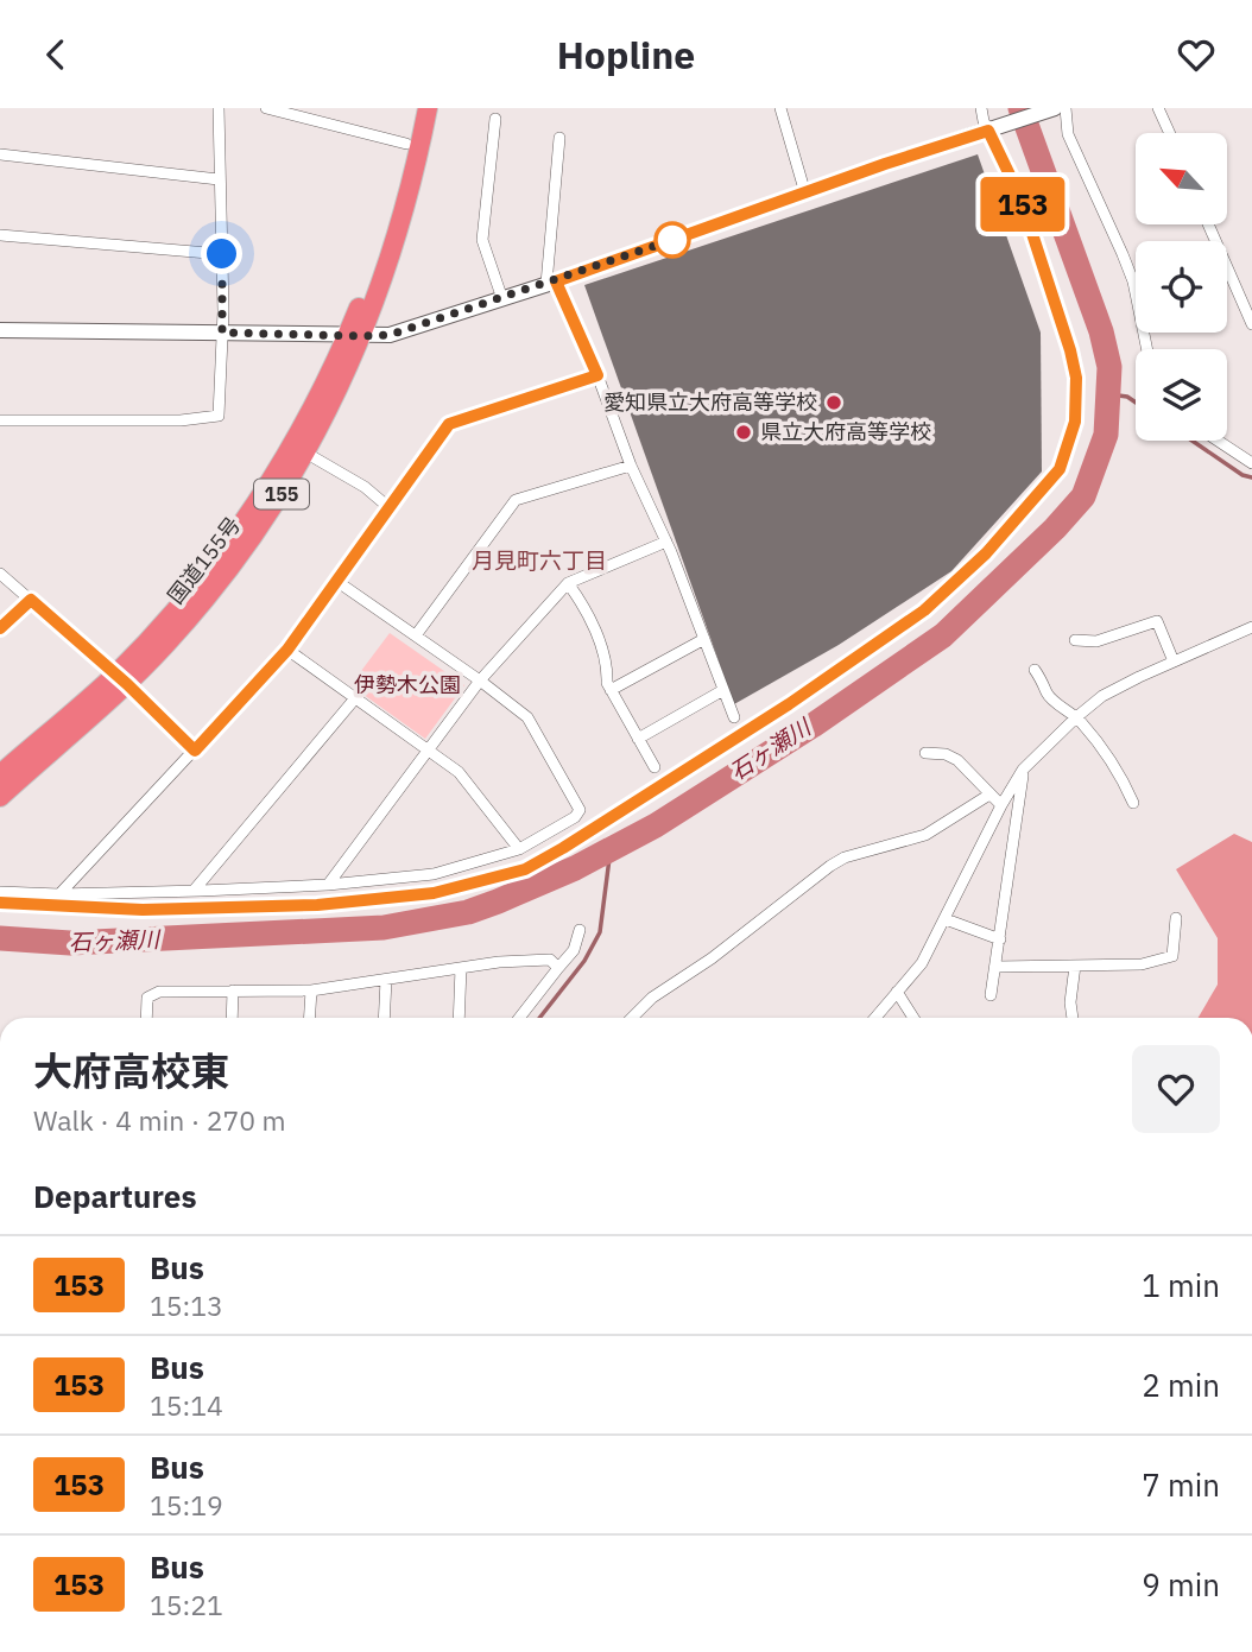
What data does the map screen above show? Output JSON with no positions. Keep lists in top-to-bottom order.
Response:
{
  "streets": {
    "highway": ["155", "国道155号"]
  },
  "districts": ["月見町六丁目"],
  "water": ["石ヶ瀬川"],
  "parks": ["伊勢木公園"],
  "places": ["愛知県立大府高等学校", "県立大府高等学校"],
  "lines": ["bus line 153"],
  "north": "top left",
  "page": {
    "header": "Hopline",
    "on_map": "153",
    "heading": [
      ["大府高校東", "Walk · 4 min · 270 m"],
      "Departures"
    ],
    "list": [
      {
        "mark": "153",
        "name": "Bus",
        "note": "15:13",
        "value": "1 min"
      },
      {
        "mark": "153",
        "name": "Bus",
        "note": "15:14",
        "value": "2 min"
      },
      {
        "mark": "153",
        "name": "Bus",
        "note": "15:19",
        "value": "7 min"
      },
      {
        "mark": "153",
        "name": "Bus",
        "note": "15:21",
        "value": "9 min"
      }
    ]
  }
}
